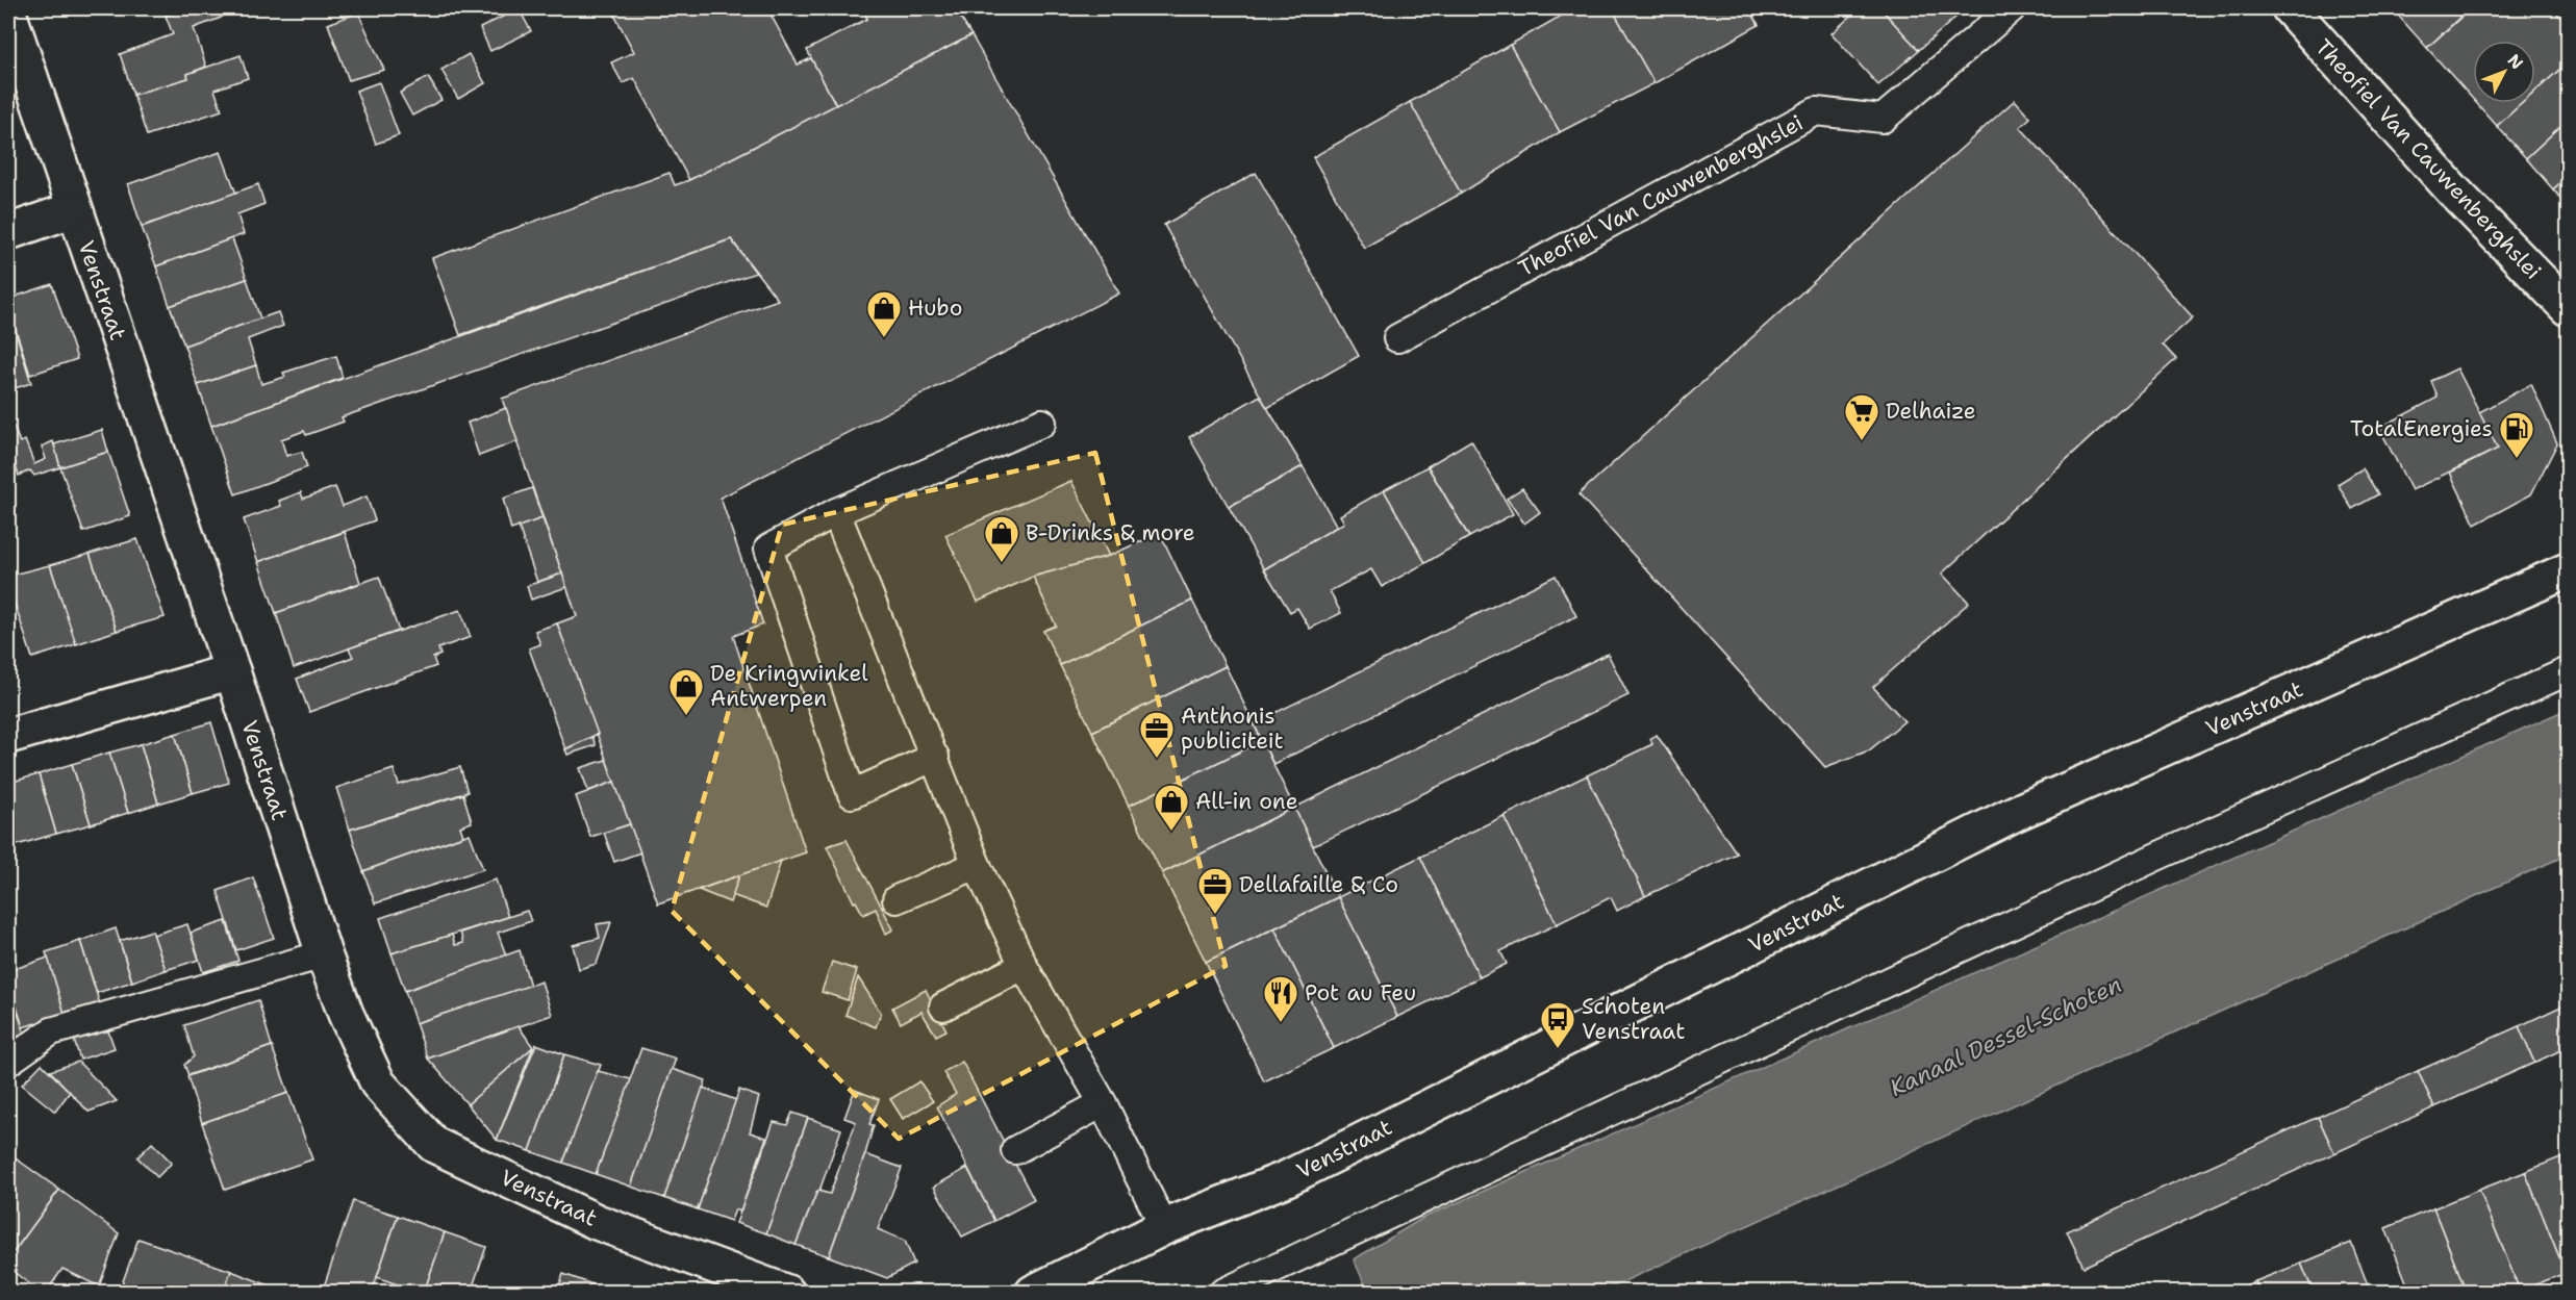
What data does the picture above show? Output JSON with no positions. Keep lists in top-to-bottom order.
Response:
{
  "streets": {
    "street": ["Theofiel Van Cauwenberghslei", "Venstraat"]
  },
  "water": ["Kanaal Dessel-Schoten"],
  "places": {
    "shop": [
      "Hubo",
      "B-Drinks & more",
      "De Kringwinkel Antwerpen",
      "All-in one"
    ],
    "supermarket": ["Delhaize"],
    "fuel station": ["TotalEnergies"],
    "office": ["Anthonis publiciteit", "Dellafaille & Co"],
    "restaurant": ["Pot au Feu"],
    "bus stop": ["Schoten Venstraat"]
  },
  "north": "top right"
}
